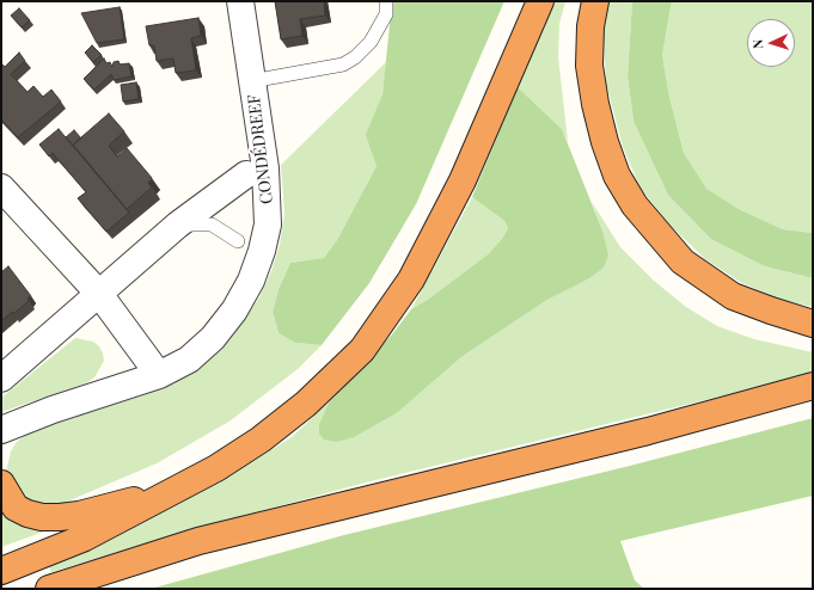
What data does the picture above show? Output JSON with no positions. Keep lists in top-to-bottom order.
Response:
{
  "streets": {
    "street": ["CONDÉDREEF"]
  },
  "north": "left"
}
